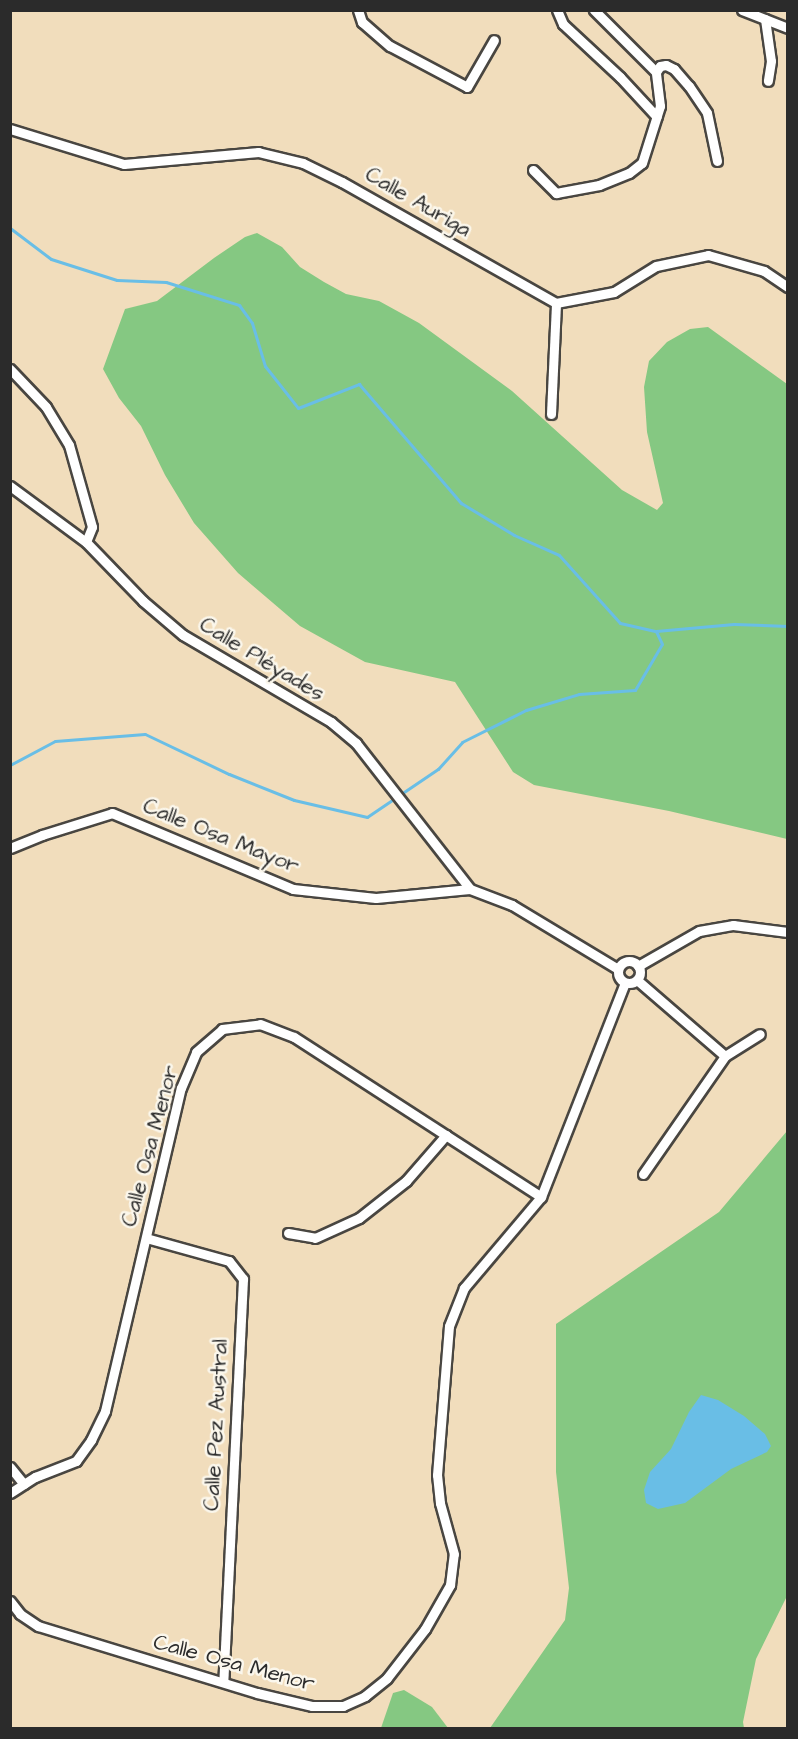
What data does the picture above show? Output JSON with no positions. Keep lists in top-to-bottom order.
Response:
{
  "streets": {
    "street": [
      "Calle Auriga",
      "Calle Pléyades",
      "Calle Osa Mayor",
      "Calle Osa Menor",
      "Calle Pez Austral"
    ]
  },
  "crossings": [
    ["Calle Pléyades", "Calle Osa Mayor"],
    ["Calle Osa Mayor", "Calle Osa Menor"],
    ["Calle Osa Menor", "Calle Pez Austral"]
  ]
}
